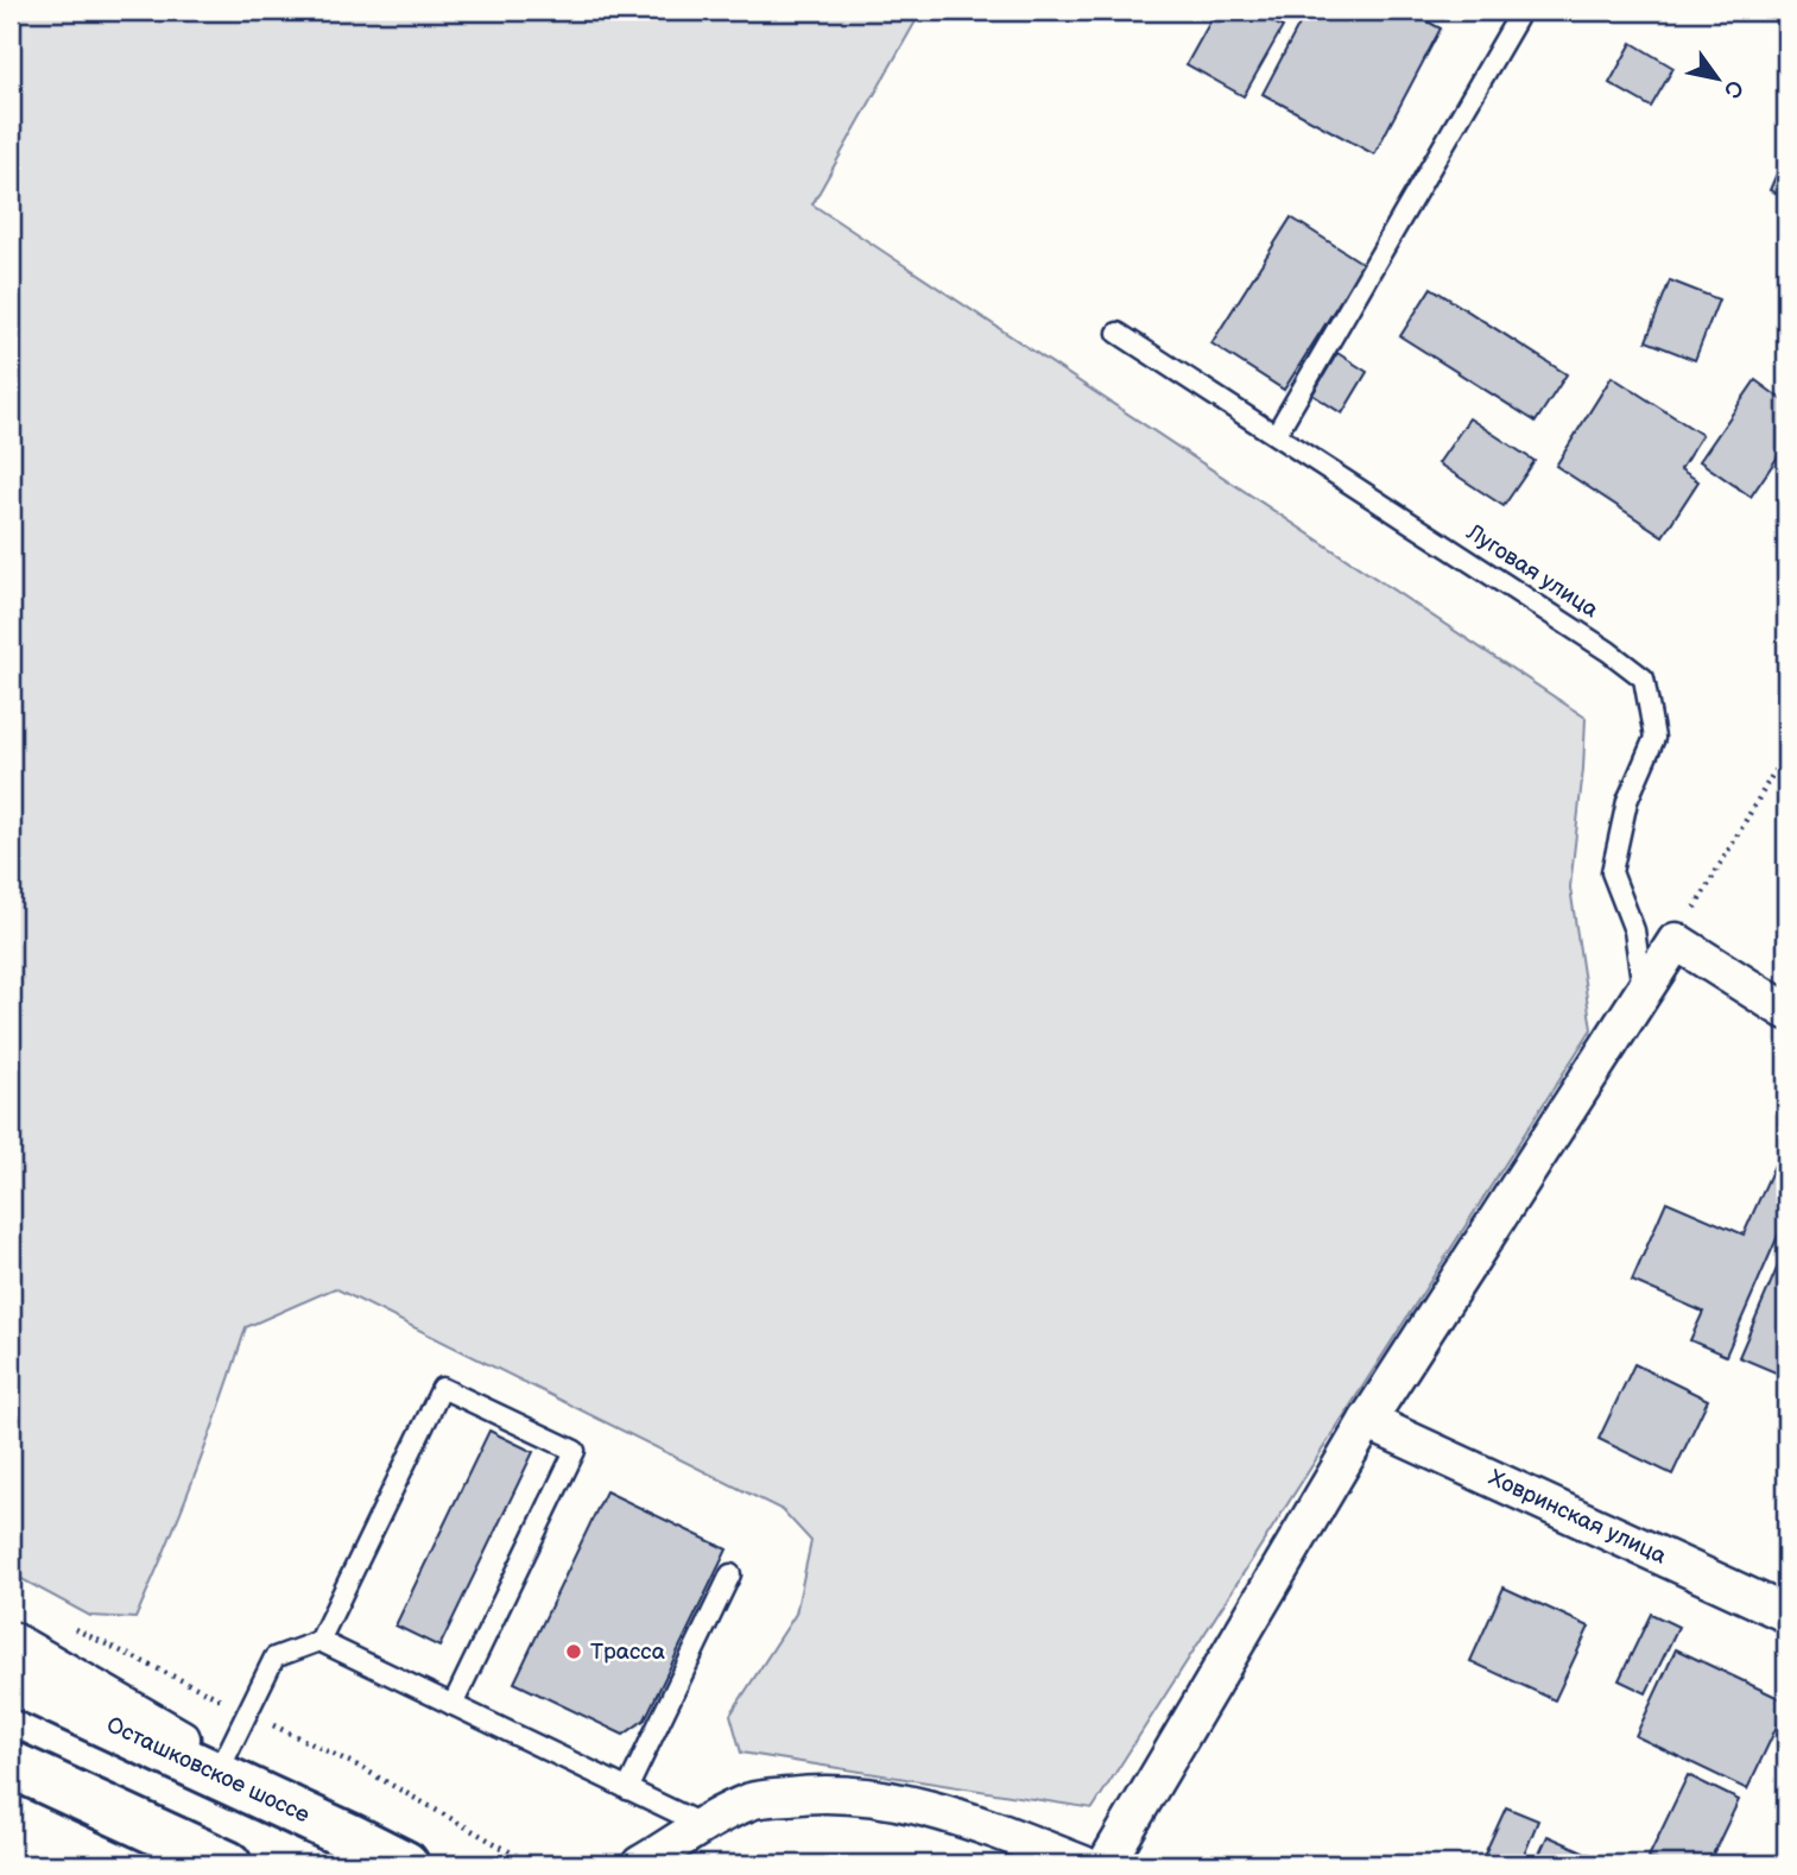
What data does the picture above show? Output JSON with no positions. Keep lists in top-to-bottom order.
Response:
{
  "streets": {
    "main road": ["Осташковское шоссе"],
    "street": ["Ховринская улица"],
    "lane": ["Луговая улица"]
  },
  "places": ["Трасса"],
  "north": "bottom right"
}
